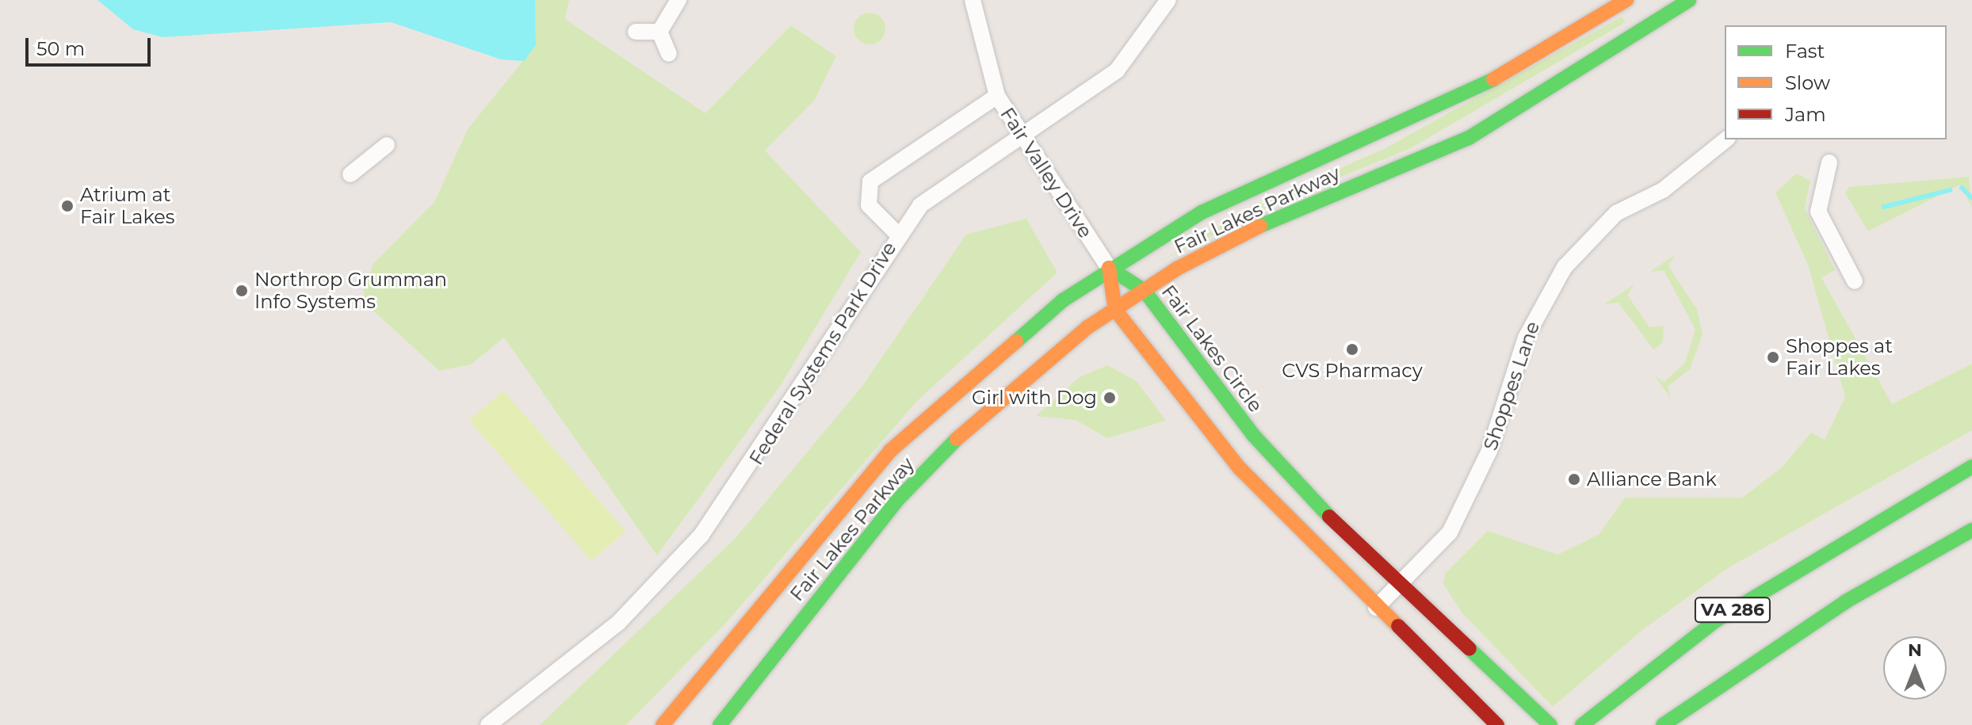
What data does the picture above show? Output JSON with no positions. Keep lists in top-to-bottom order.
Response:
{
  "streets": {
    "main road": ["Fair Lakes Parkway", "Fair Lakes Circle", "VA 286"],
    "street": ["Fair Valley Drive", "Federal Systems Park Drive", "Shoppes Lane"]
  },
  "crossings": [
    ["Fair Valley Drive", "Fair Lakes Parkway"],
    ["Fair Valley Drive", "Fair Lakes Circle"],
    ["Fair Valley Drive", "Federal Systems Park Drive"],
    ["Fair Lakes Parkway", "Fair Lakes Circle"],
    ["Fair Lakes Circle", "Shoppes Lane"]
  ],
  "places": [
    "Atrium at Fair Lakes",
    "Northrop Grumman Info Systems",
    "CVS Pharmacy",
    "Shoppes at Fair Lakes",
    "Girl with Dog",
    "Alliance Bank"
  ],
  "legend": ["Fast", "Slow", "Jam"],
  "scale_bar": "50 m",
  "north": "top"
}
